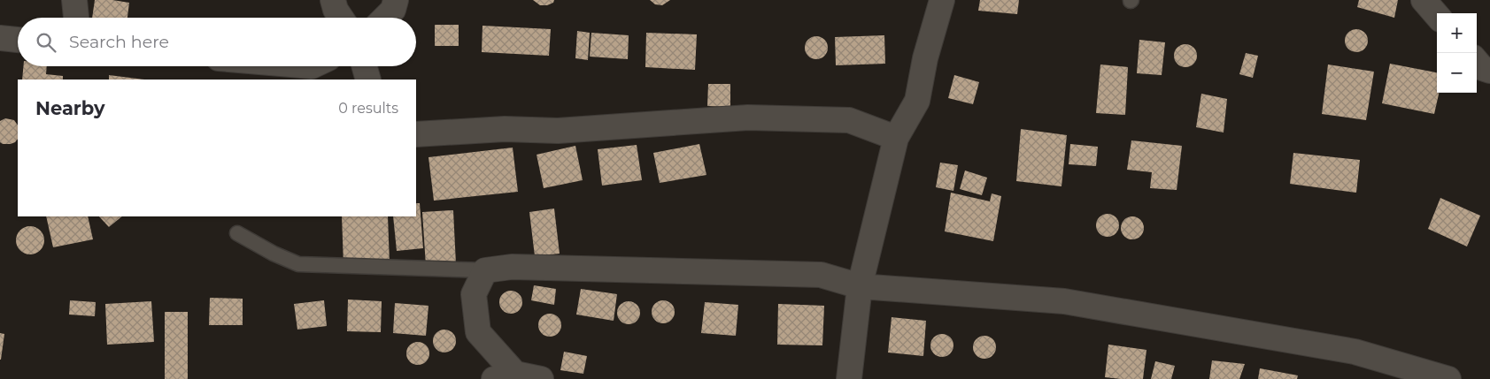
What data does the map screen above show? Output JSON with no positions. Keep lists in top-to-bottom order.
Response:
{
  "page": {
    "map_buttons": ["+", "−"],
    "search": "Search here",
    "heading": ["Nearby", "0 results"]
  }
}
